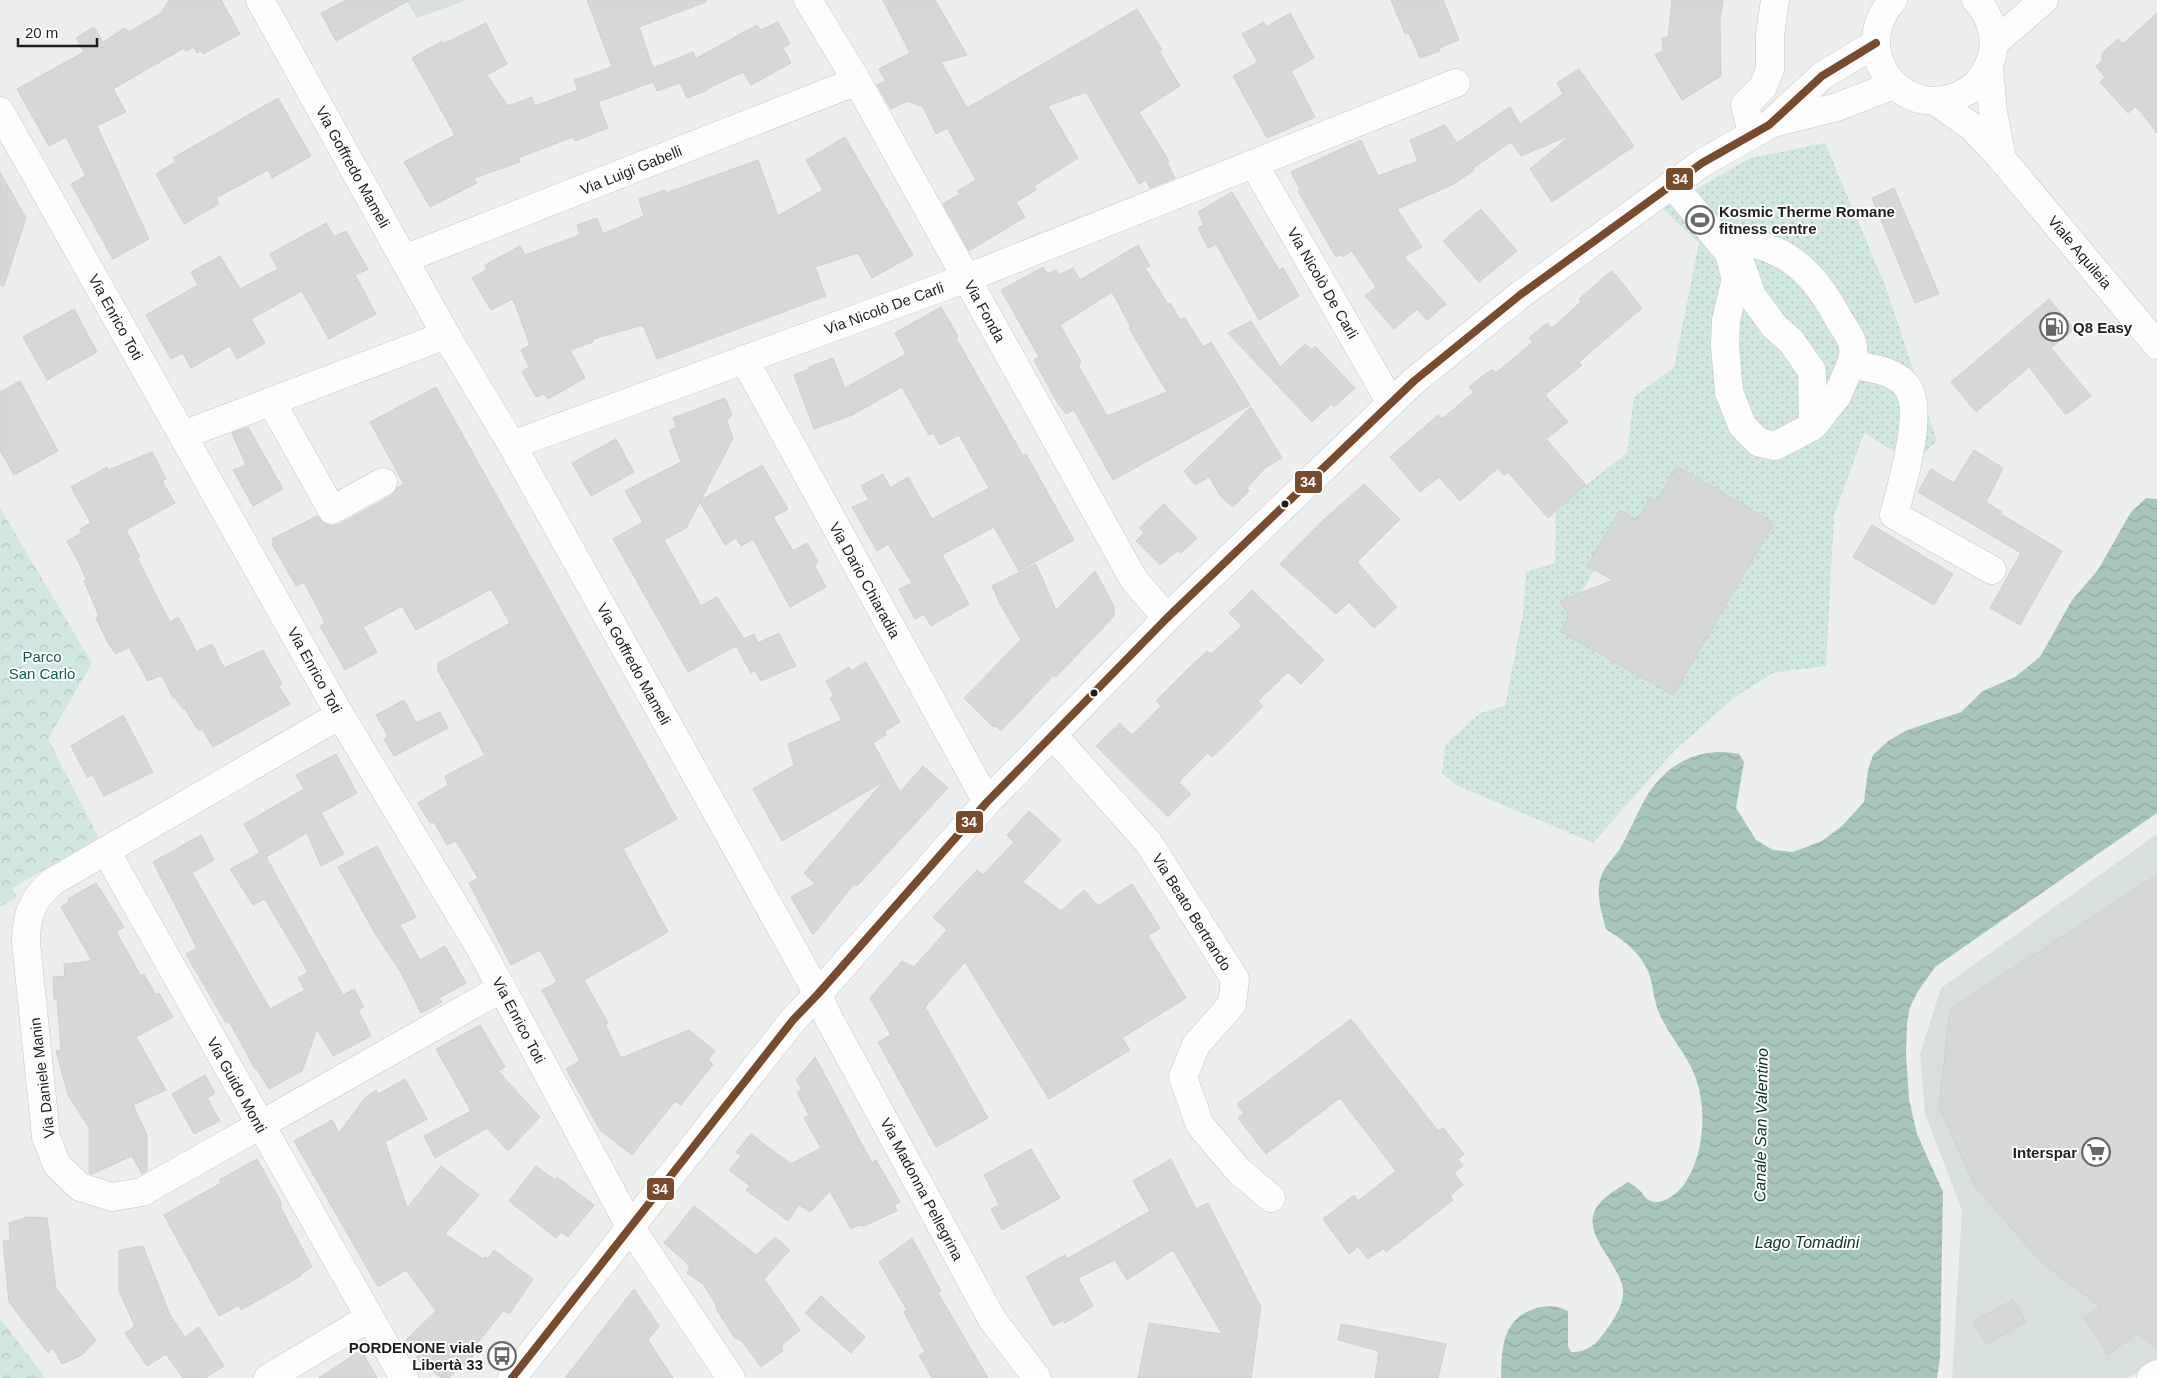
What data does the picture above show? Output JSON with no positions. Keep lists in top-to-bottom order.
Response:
{
  "streets": {
    "street": [
      "Via Goffredo Mameli",
      "Via Luigi Gabelli",
      "Viale Aquileia",
      "Via Nicolò De Carli",
      "Via Fonda",
      "Via Enrico Toti",
      "Via Dario Chiaradia",
      "Via Beato Bertrando",
      "Via Daniele Manin",
      "Via Guido Monti",
      "Via Madonna Pellegrina"
    ]
  },
  "crossings": [
    ["Via Goffredo Mameli", "Via Luigi Gabelli"],
    ["Via Goffredo Mameli", "Via Nicolò De Carli"],
    ["Via Goffredo Mameli", "Via Madonna Pellegrina"],
    ["Via Luigi Gabelli", "Via Fonda"],
    ["Via Nicolò De Carli", "Via Fonda"],
    ["Via Nicolò De Carli", "Via Dario Chiaradia"],
    ["Via Enrico Toti", "Via Daniele Manin"],
    ["Via Daniele Manin", "Via Guido Monti"]
  ],
  "water": ["Canale San Valentino", "Lago Tomadini"],
  "parks": ["Parco San Carlo"],
  "places": {
    "sports": ["Kosmic Therme Romane fitness centre"],
    "fuel station": ["Q8 Easy"],
    "supermarket": ["Interspar"],
    "bus stop": ["PORDENONE viale Libertà 33"]
  },
  "lines": ["transit line 34"],
  "scale_bar": "20 m"
}
